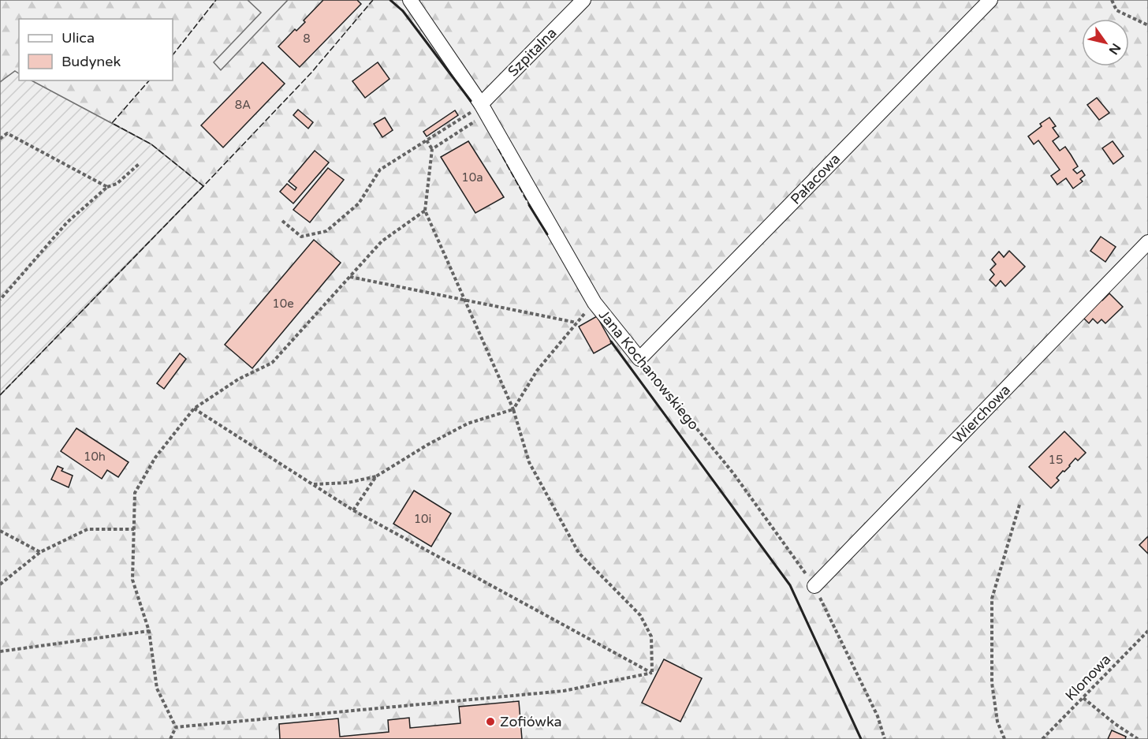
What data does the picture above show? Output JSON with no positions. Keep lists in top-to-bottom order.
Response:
{
  "streets": {
    "street": [
      "Szpitalna",
      "Pałacowa",
      "Jana Kochanowskiego",
      "Wierchowa"
    ],
    "path": ["Klonowa"]
  },
  "crossings": [
    ["Szpitalna", "Jana Kochanowskiego"],
    ["Pałacowa", "Jana Kochanowskiego"],
    ["Jana Kochanowskiego", "Wierchowa"]
  ],
  "places": ["Zofiówka"],
  "house_numbers": [
    "8",
    "8A",
    "10a",
    "10e",
    "10h",
    "15",
    "10i"
  ],
  "legend": ["Ulica", "Budynek"],
  "north": "bottom right"
}
